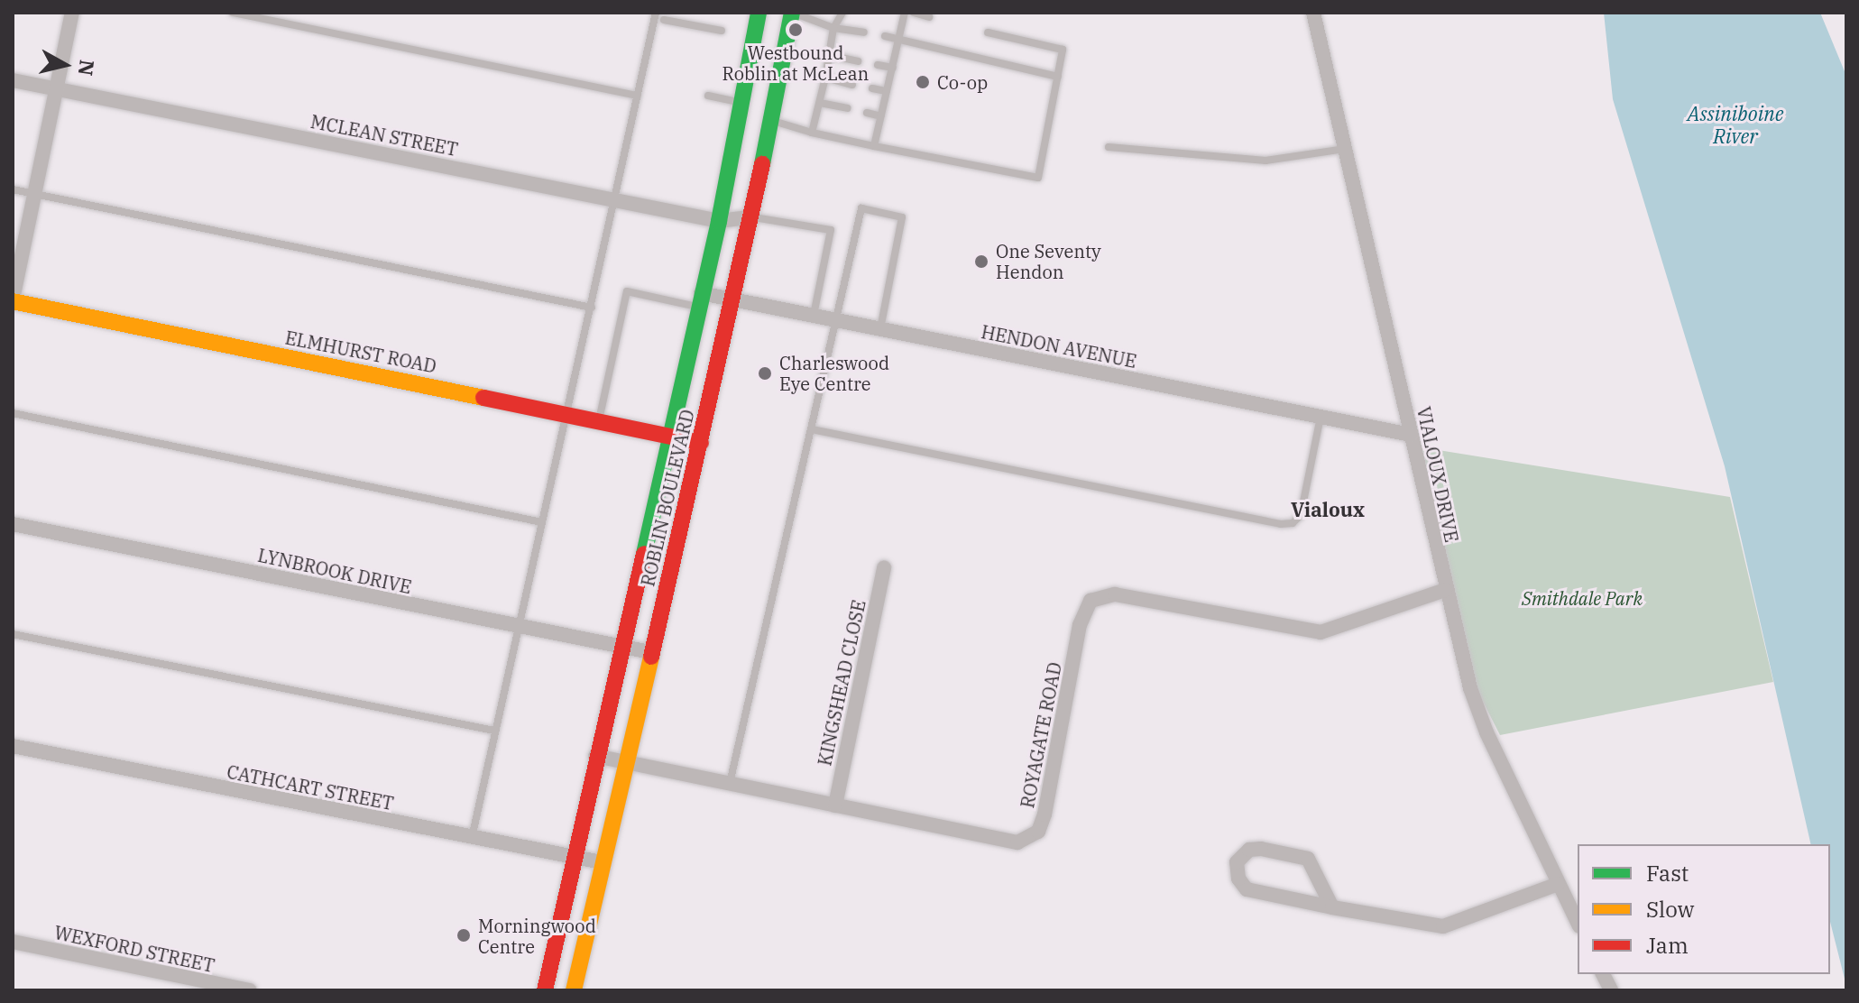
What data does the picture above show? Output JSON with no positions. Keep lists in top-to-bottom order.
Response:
{
  "streets": {
    "main road": ["ELMHURST ROAD", "ROBLIN BOULEVARD"],
    "street": [
      "MCLEAN STREET",
      "HENDON AVENUE",
      "VIALOUX DRIVE",
      "LYNBROOK DRIVE",
      "KINGSHEAD CLOSE",
      "ROYAGATE ROAD",
      "CATHCART STREET",
      "WEXFORD STREET"
    ]
  },
  "crossings": [
    ["MCLEAN STREET", "ROBLIN BOULEVARD"],
    ["HENDON AVENUE", "VIALOUX DRIVE"],
    ["HENDON AVENUE", "ROBLIN BOULEVARD"],
    ["ELMHURST ROAD", "ROBLIN BOULEVARD"],
    ["VIALOUX DRIVE", "ROYAGATE ROAD"],
    ["ROBLIN BOULEVARD", "LYNBROOK DRIVE"],
    ["ROBLIN BOULEVARD", "ROYAGATE ROAD"],
    ["ROBLIN BOULEVARD", "CATHCART STREET"],
    ["KINGSHEAD CLOSE", "ROYAGATE ROAD"]
  ],
  "districts": ["Vialoux"],
  "water": ["Assiniboine River"],
  "parks": ["Smithdale Park"],
  "places": [
    "Westbound Roblin at McLean",
    "Co-op",
    "One Seventy Hendon",
    "Charleswood Eye Centre",
    "Morningwood Centre"
  ],
  "legend": ["Fast", "Slow", "Jam"],
  "north": "right"
}
